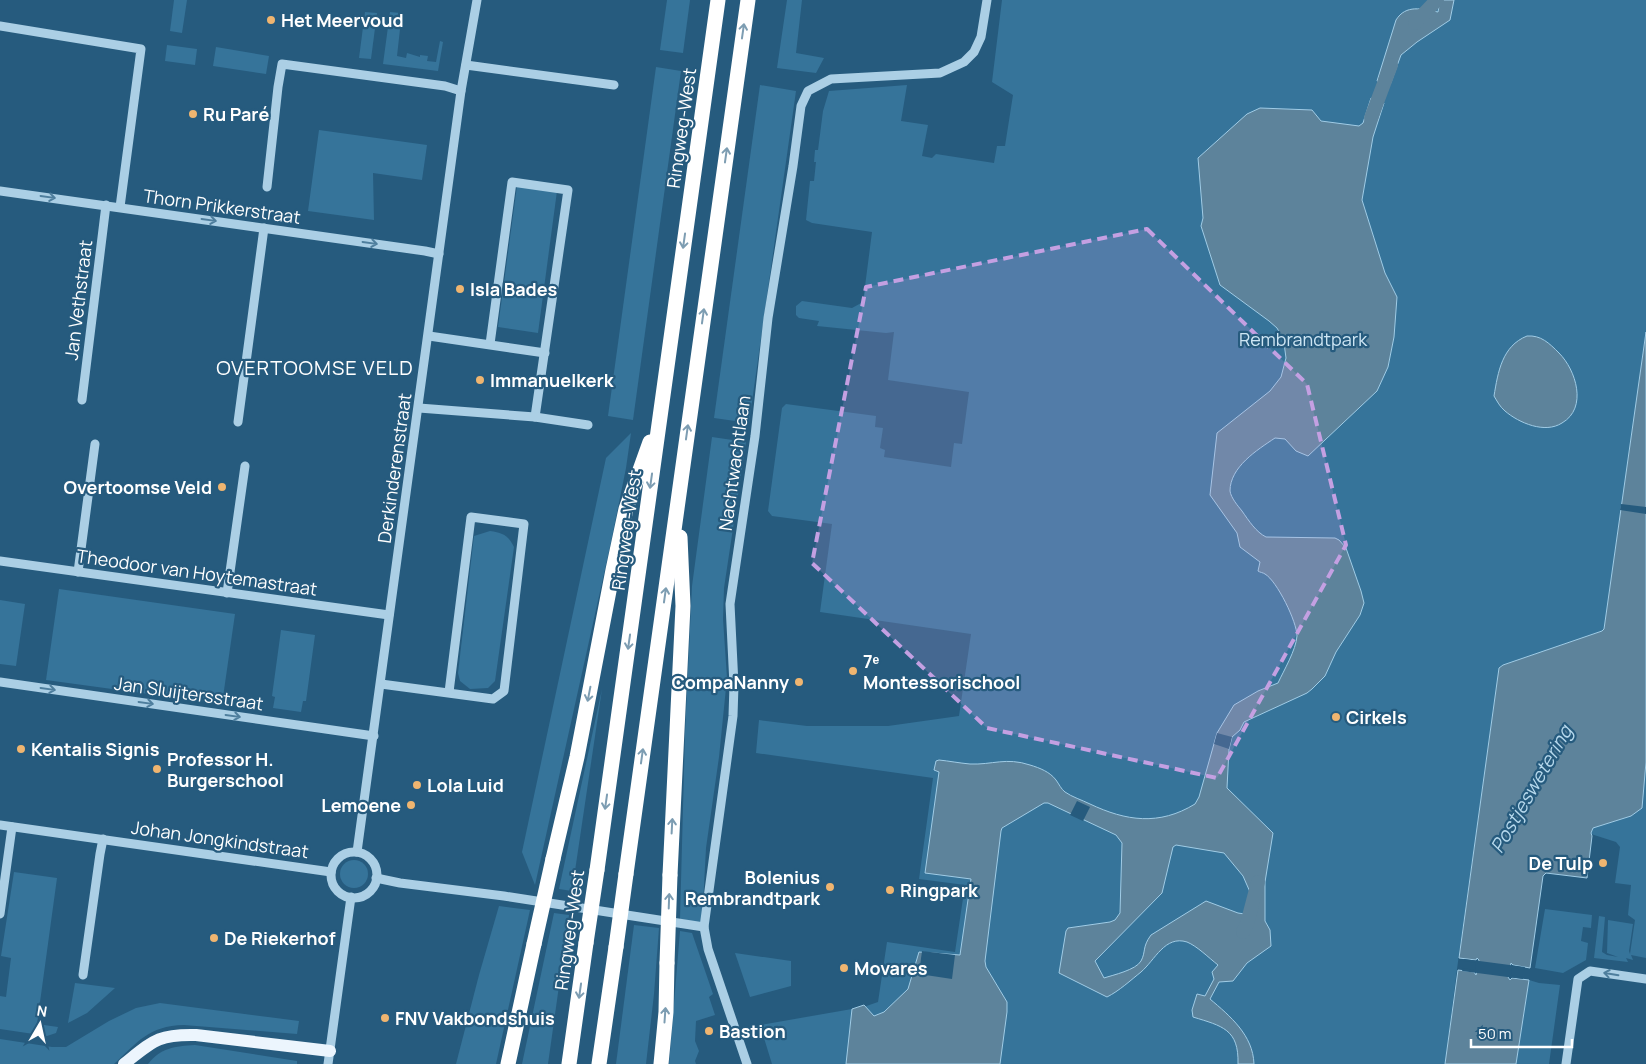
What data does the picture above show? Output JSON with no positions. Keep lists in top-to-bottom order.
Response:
{
  "streets": {
    "highway": ["Ringweg-West"],
    "street": [
      "Thorn Prikkerstraat",
      "Jan Vethstraat",
      "Nachtwachtlaan",
      "Derkinderenstraat",
      "Theodoor van Hoytemastraat",
      "Jan Sluijtersstraat",
      "Johan Jongkindstraat"
    ]
  },
  "crossings": [
    ["Thorn Prikkerstraat", "Jan Vethstraat"],
    ["Thorn Prikkerstraat", "Derkinderenstraat"],
    ["Derkinderenstraat", "Theodoor van Hoytemastraat"],
    ["Derkinderenstraat", "Jan Sluijtersstraat"],
    ["Derkinderenstraat", "Johan Jongkindstraat"]
  ],
  "one_way": ["Thorn Prikkerstraat", "Jan Sluijtersstraat"],
  "districts": ["OVERTOOMSE VELD"],
  "water": ["Postjeswetering"],
  "parks": ["Rembrandtpark"],
  "places": [
    "Het Meervoud",
    "Ru Paré",
    "Isla Bades",
    "Immanuelkerk",
    "Overtoomse Veld",
    "7ᵉ Montessorischool",
    "CompaNanny",
    "Cirkels",
    "Kentalis Signis",
    "Professor H. Burgerschool",
    "Lola Luid",
    "Lemoene",
    "De Tulp",
    "Bolenius Rembrandtpark",
    "Ringpark",
    "De Riekerhof",
    "Movares",
    "FNV Vakbondshuis",
    "Bastion"
  ],
  "scale_bar": "50 m",
  "north": "top"
}
